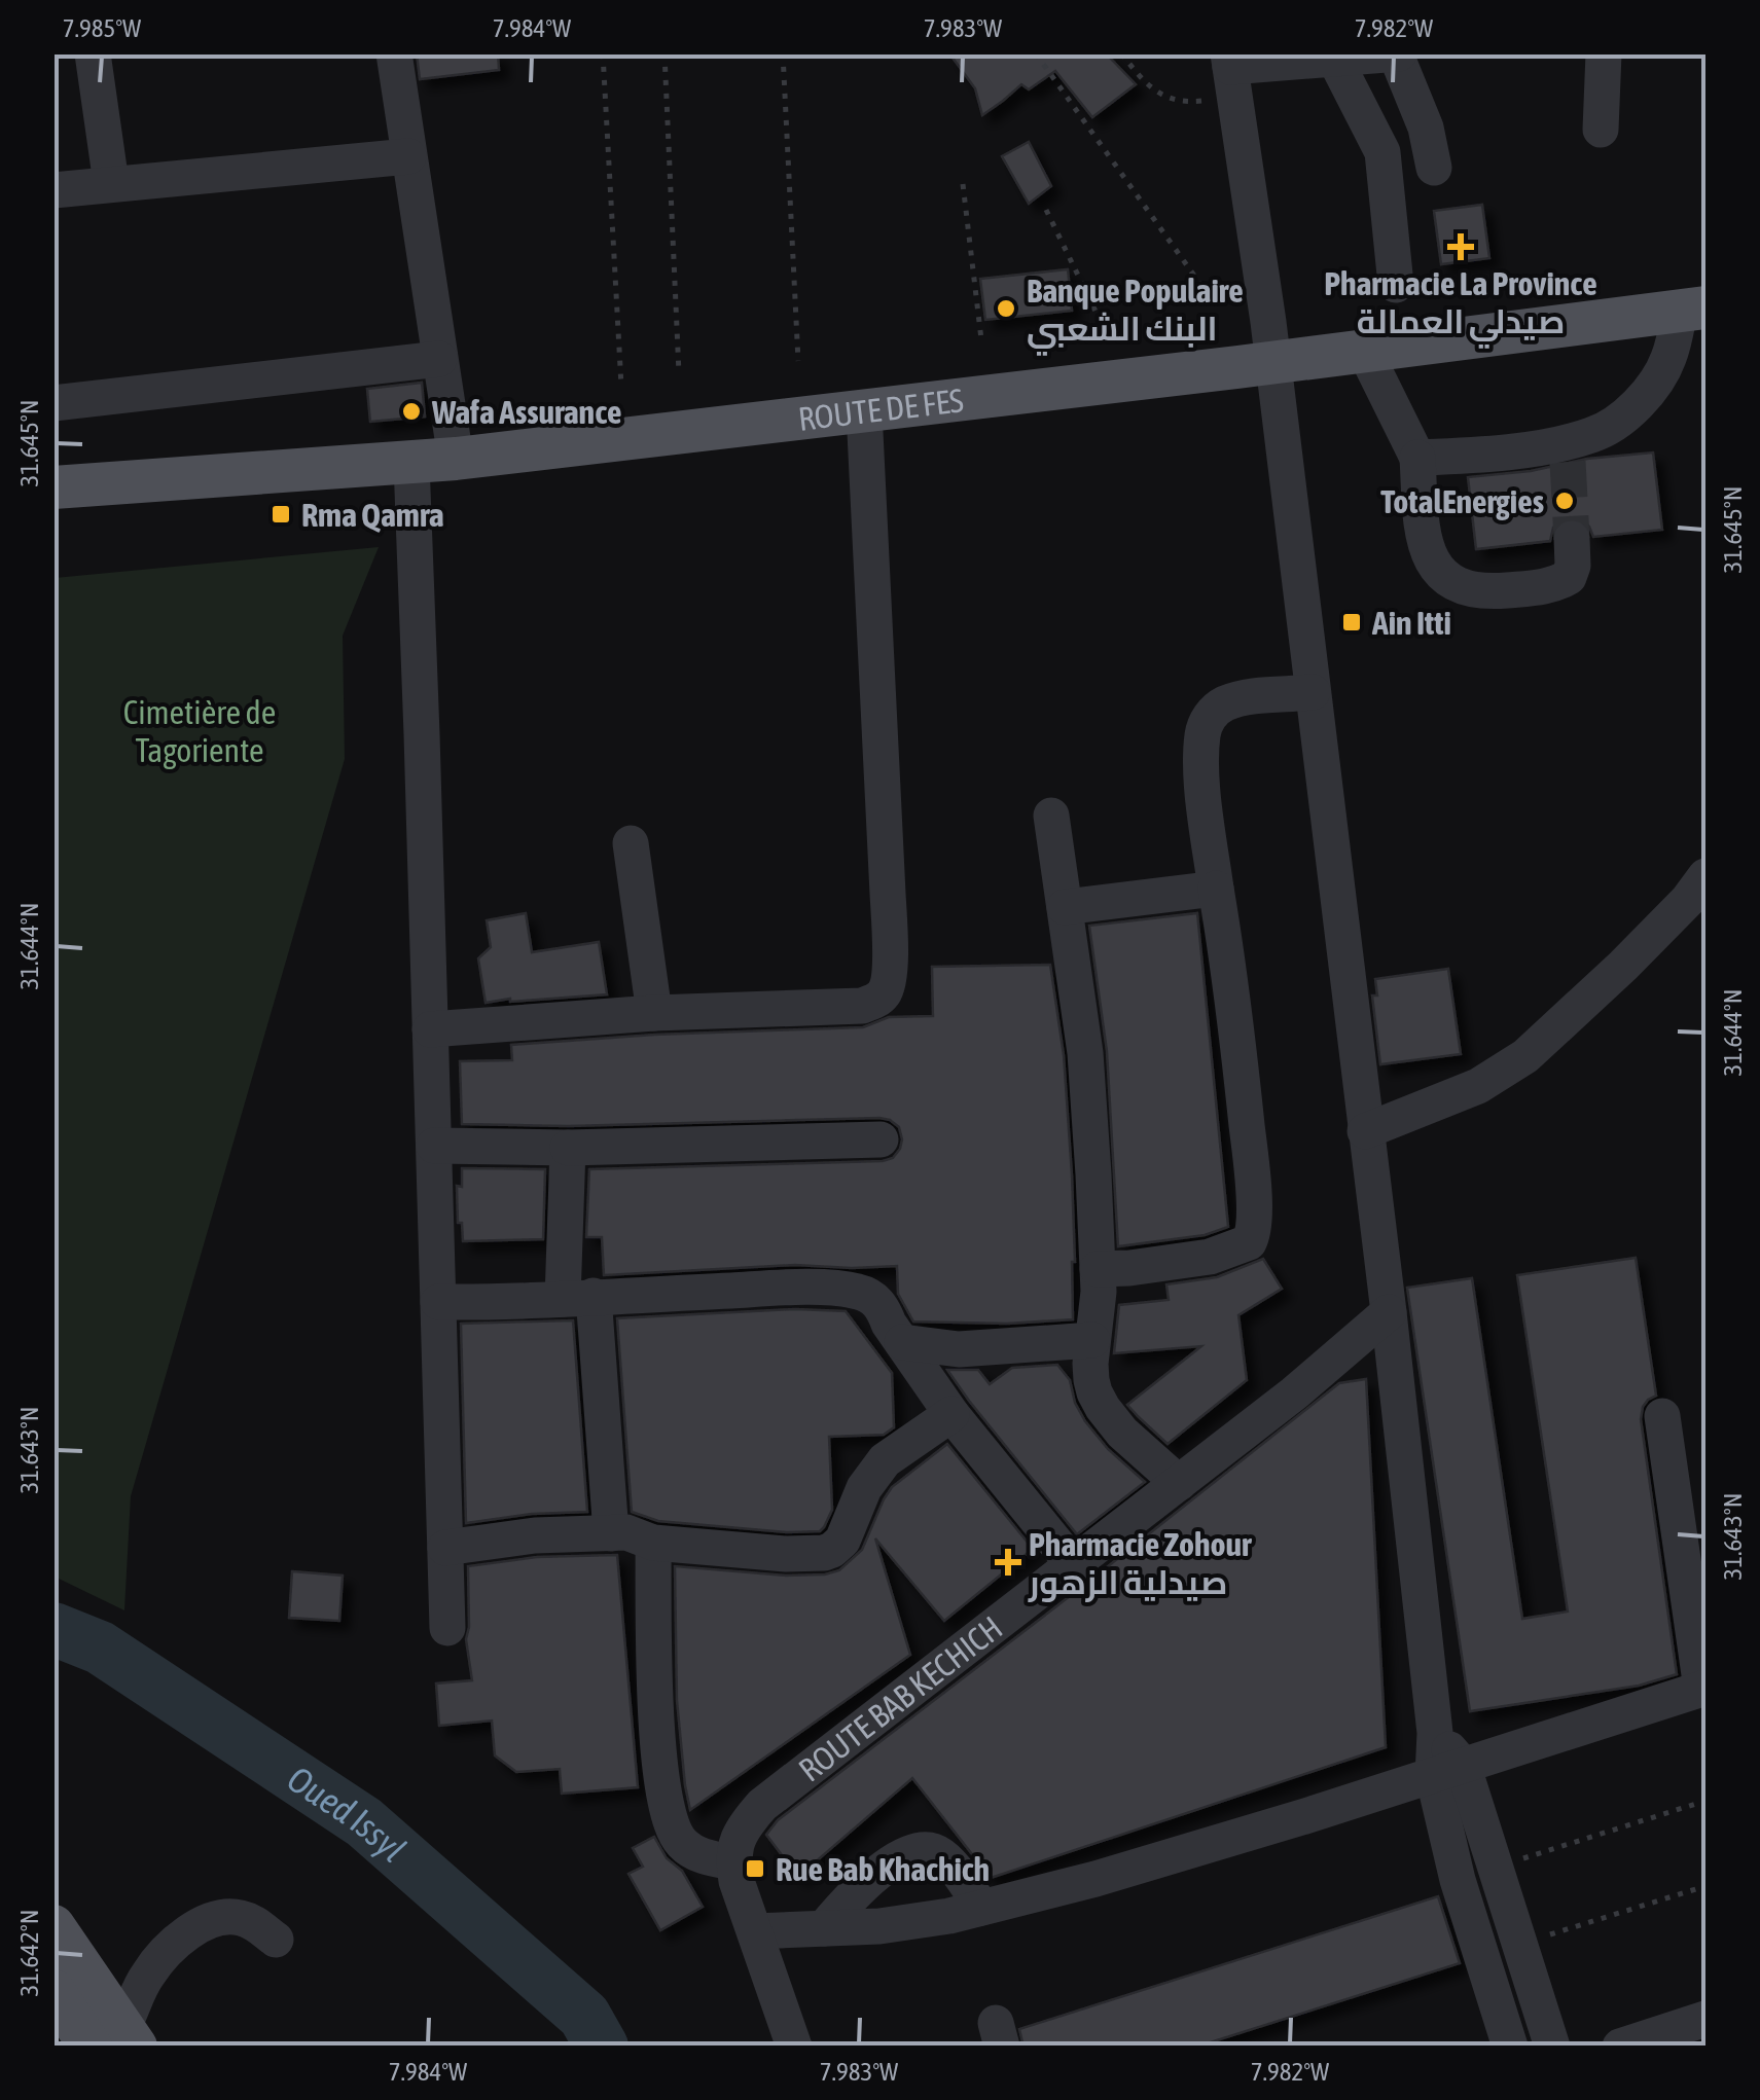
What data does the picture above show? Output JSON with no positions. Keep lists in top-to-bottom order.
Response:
{
  "streets": {
    "main road": ["ROUTE DE FES"],
    "street": ["ROUTE BAB KECHICH"]
  },
  "water": ["Oued Issyl"],
  "parks": ["Cimetière de Tagoriente"],
  "places": {
    "health": ["Pharmacie La Province صيدلي العمالة", "Pharmacie Zohour صيدلية الزهور"],
    "other": ["Banque Populaire البنك الشعبي", "Wafa Assurance", "TotalEnergies"],
    "transit": ["Rma Qamra", "Ain Itti", "Rue Bab Khachich"]
  },
  "coordinates": [
    "7.985°W",
    "7.984°W",
    "7.983°W",
    "7.982°W",
    "31.645°N",
    "31.644°N",
    "31.643°N",
    "31.642°N"
  ]
}
